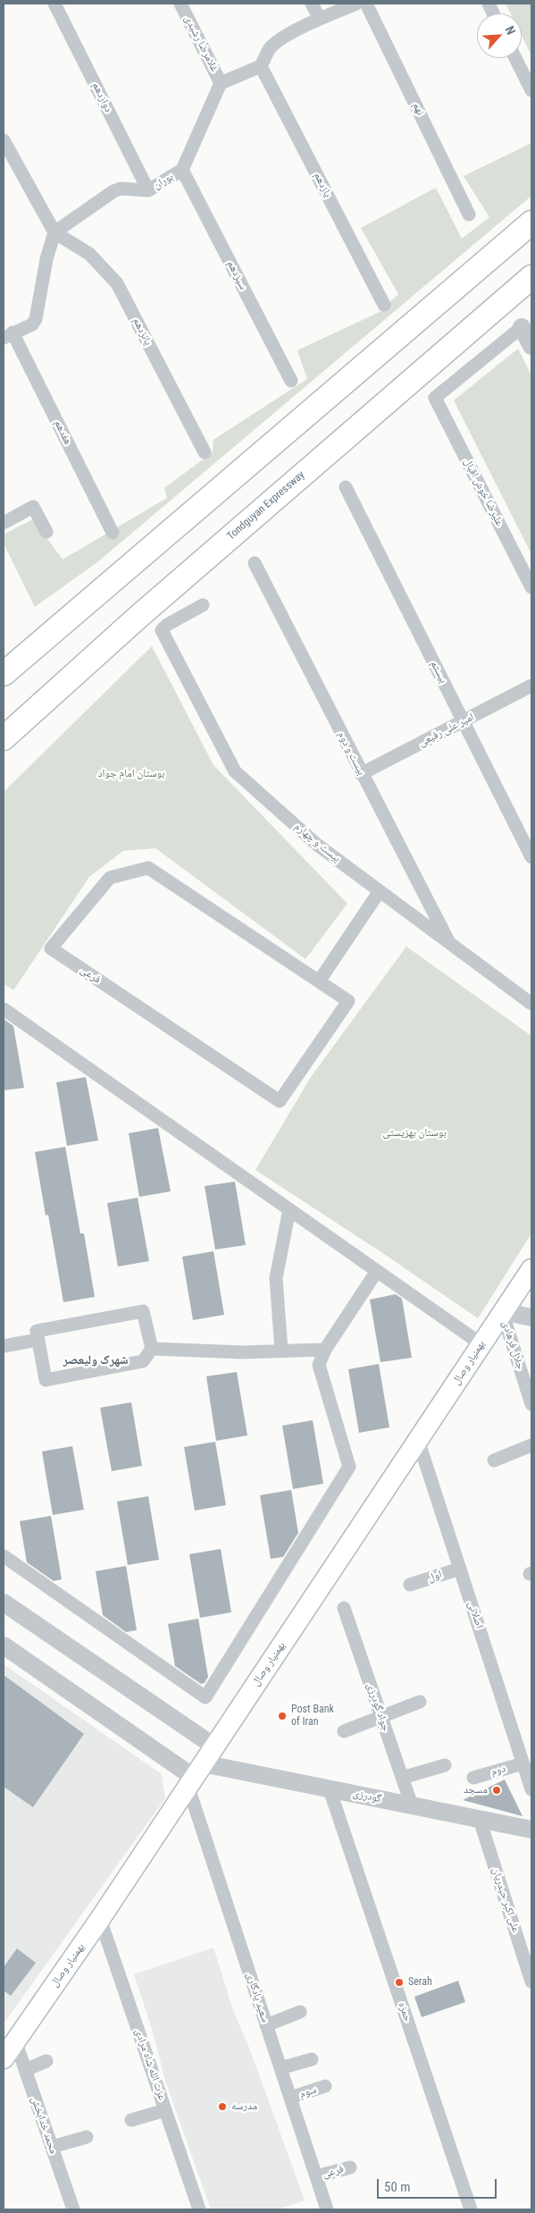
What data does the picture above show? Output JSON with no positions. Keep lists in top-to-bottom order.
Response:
{
  "streets": {
    "highway": ["Tondguyan Expressway"],
    "main road": ["بهمنیار وصال"],
    "street": [
      "غلامرضا رشیدی",
      "دوازدهم",
      "نهم",
      "بوران",
      "یازدهم",
      "سیزدهم",
      "پانزدهم",
      "هفدهم",
      "علیرضا خوش اقبال",
      "بیستم",
      "امیر علی رفیعی",
      "بیست و دوم",
      "بیست و چهارم",
      "فرعی",
      "جلال فرهادی",
      "اول",
      "اصلانی",
      "جواد گودرزی",
      "دوم",
      "گودرزی",
      "علی اکبر حیدریان",
      "سعید یادگاری",
      "حمزه",
      "عزت الله شاه مرادی",
      "سوم",
      "محمد خدابخش"
    ]
  },
  "crossings": [
    ["غلامرضا رشیدی", "بوران"],
    ["دوازدهم", "بوران"],
    ["بوران", "سیزدهم"],
    ["بوران", "پانزدهم"],
    ["بیستم", "امیر علی رفیعی"],
    ["امیر علی رفیعی", "بیست و دوم"],
    ["بیست و دوم", "بیست و چهارم"],
    ["فرعی", "سعید یادگاری"],
    ["جلال فرهادی", "بهمنیار وصال"],
    ["بهمنیار وصال", "اصلانی"],
    ["بهمنیار وصال", "گودرزی"],
    ["بهمنیار وصال", "سعید یادگاری"],
    ["بهمنیار وصال", "عزت الله شاه مرادی"],
    ["بهمنیار وصال", "محمد خدابخش"],
    ["اول", "اصلانی"],
    ["اصلانی", "دوم"],
    ["جواد گودرزی", "گودرزی"],
    ["گودرزی", "علی اکبر حیدریان"],
    ["گودرزی", "سعید یادگاری"],
    ["گودرزی", "حمزه"],
    ["سعید یادگاری", "سوم"]
  ],
  "districts": ["شهرک ولیعصر"],
  "parks": ["بوستان امام جواد", "بوستان بهزیستی"],
  "places": [
    "Post Bank of Iran",
    "مسجد",
    "Serah",
    "مدرسه"
  ],
  "scale_bar": "50 m",
  "north": "top right"
}
